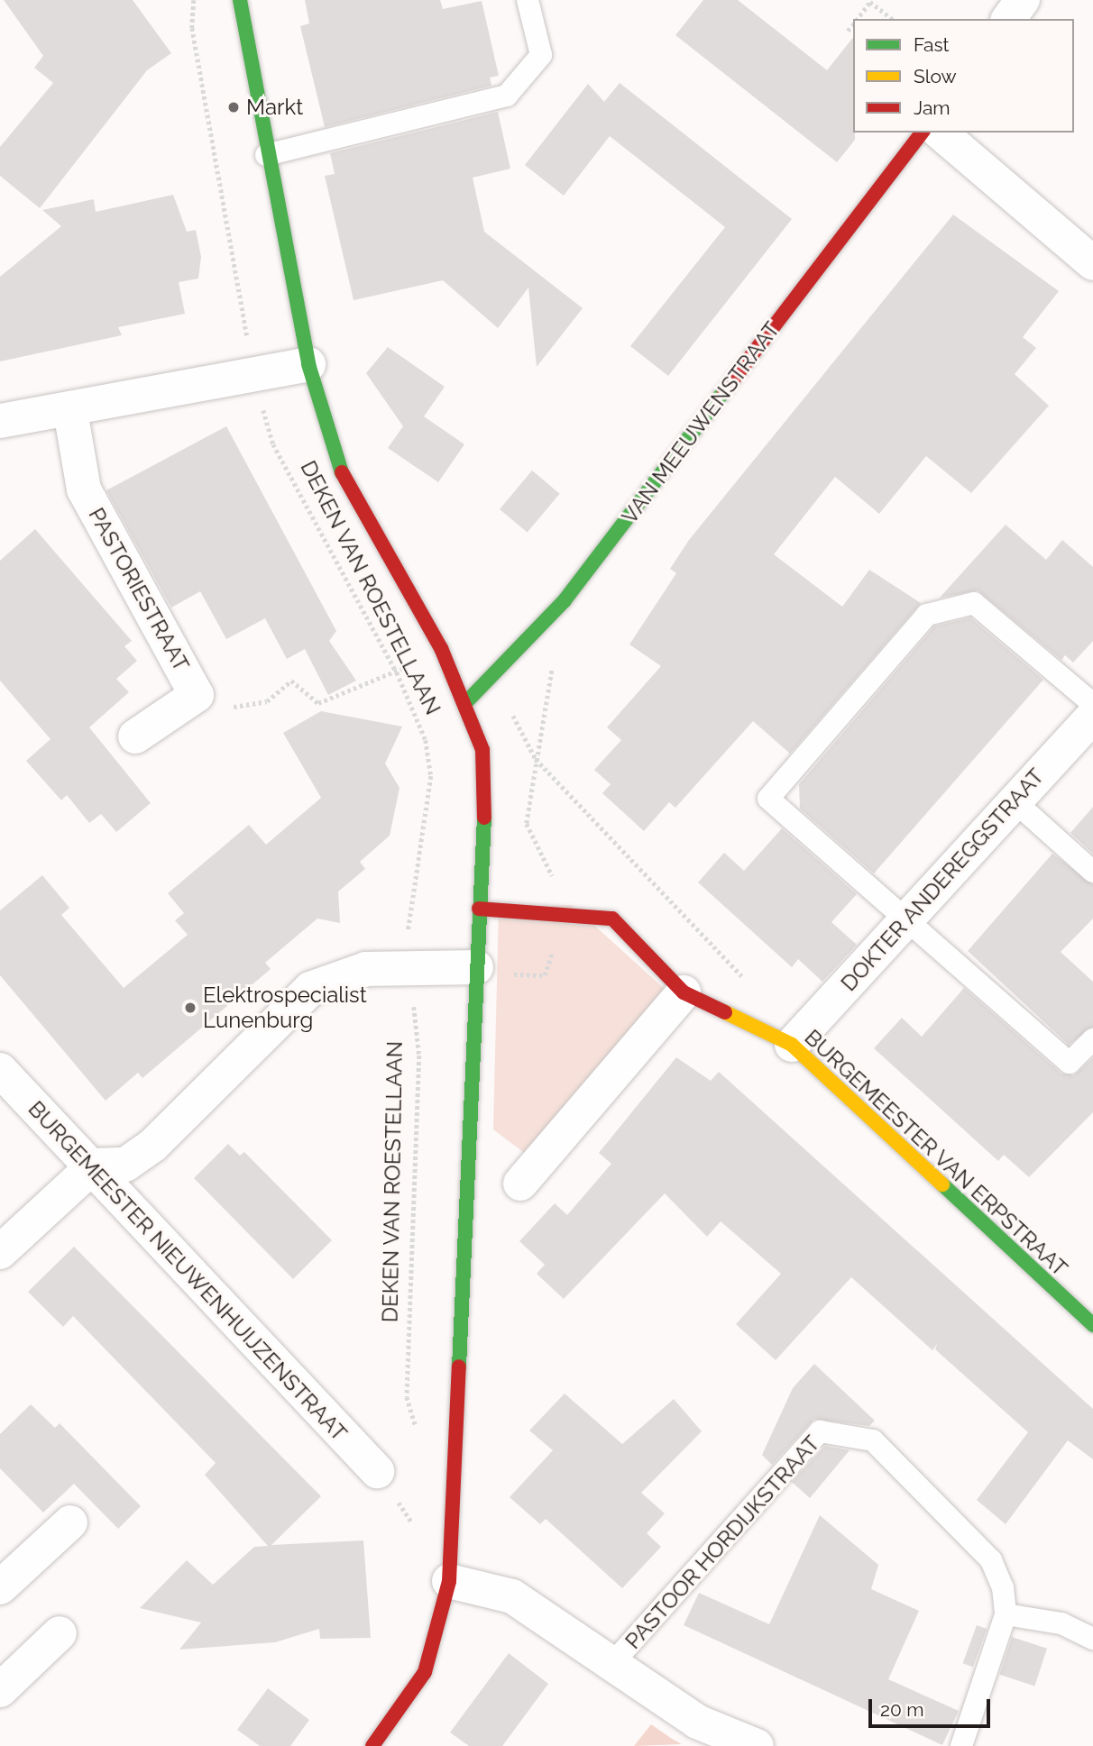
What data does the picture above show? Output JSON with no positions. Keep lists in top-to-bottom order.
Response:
{
  "streets": {
    "main road": ["VAN MEEUWENSTRAAT", "DEKEN VAN ROESTELLAAN", "BURGEMEESTER VAN ERPSTRAAT"],
    "street": [
      "PASTORIESTRAAT",
      "DOKTER ANDEREGGSTRAAT",
      "BURGEMEESTER NIEUWENHUIJZENSTRAAT",
      "PASTOOR HORDIJKSTRAAT"
    ]
  },
  "crossings": [
    ["VAN MEEUWENSTRAAT", "DEKEN VAN ROESTELLAAN"],
    ["DEKEN VAN ROESTELLAAN", "BURGEMEESTER VAN ERPSTRAAT"],
    ["DEKEN VAN ROESTELLAAN", "PASTOOR HORDIJKSTRAAT"],
    ["DOKTER ANDEREGGSTRAAT", "BURGEMEESTER VAN ERPSTRAAT"]
  ],
  "places": ["Markt", "Elektrospecialist Lunenburg"],
  "legend": ["Fast", "Slow", "Jam"],
  "scale_bar": "20 m"
}
